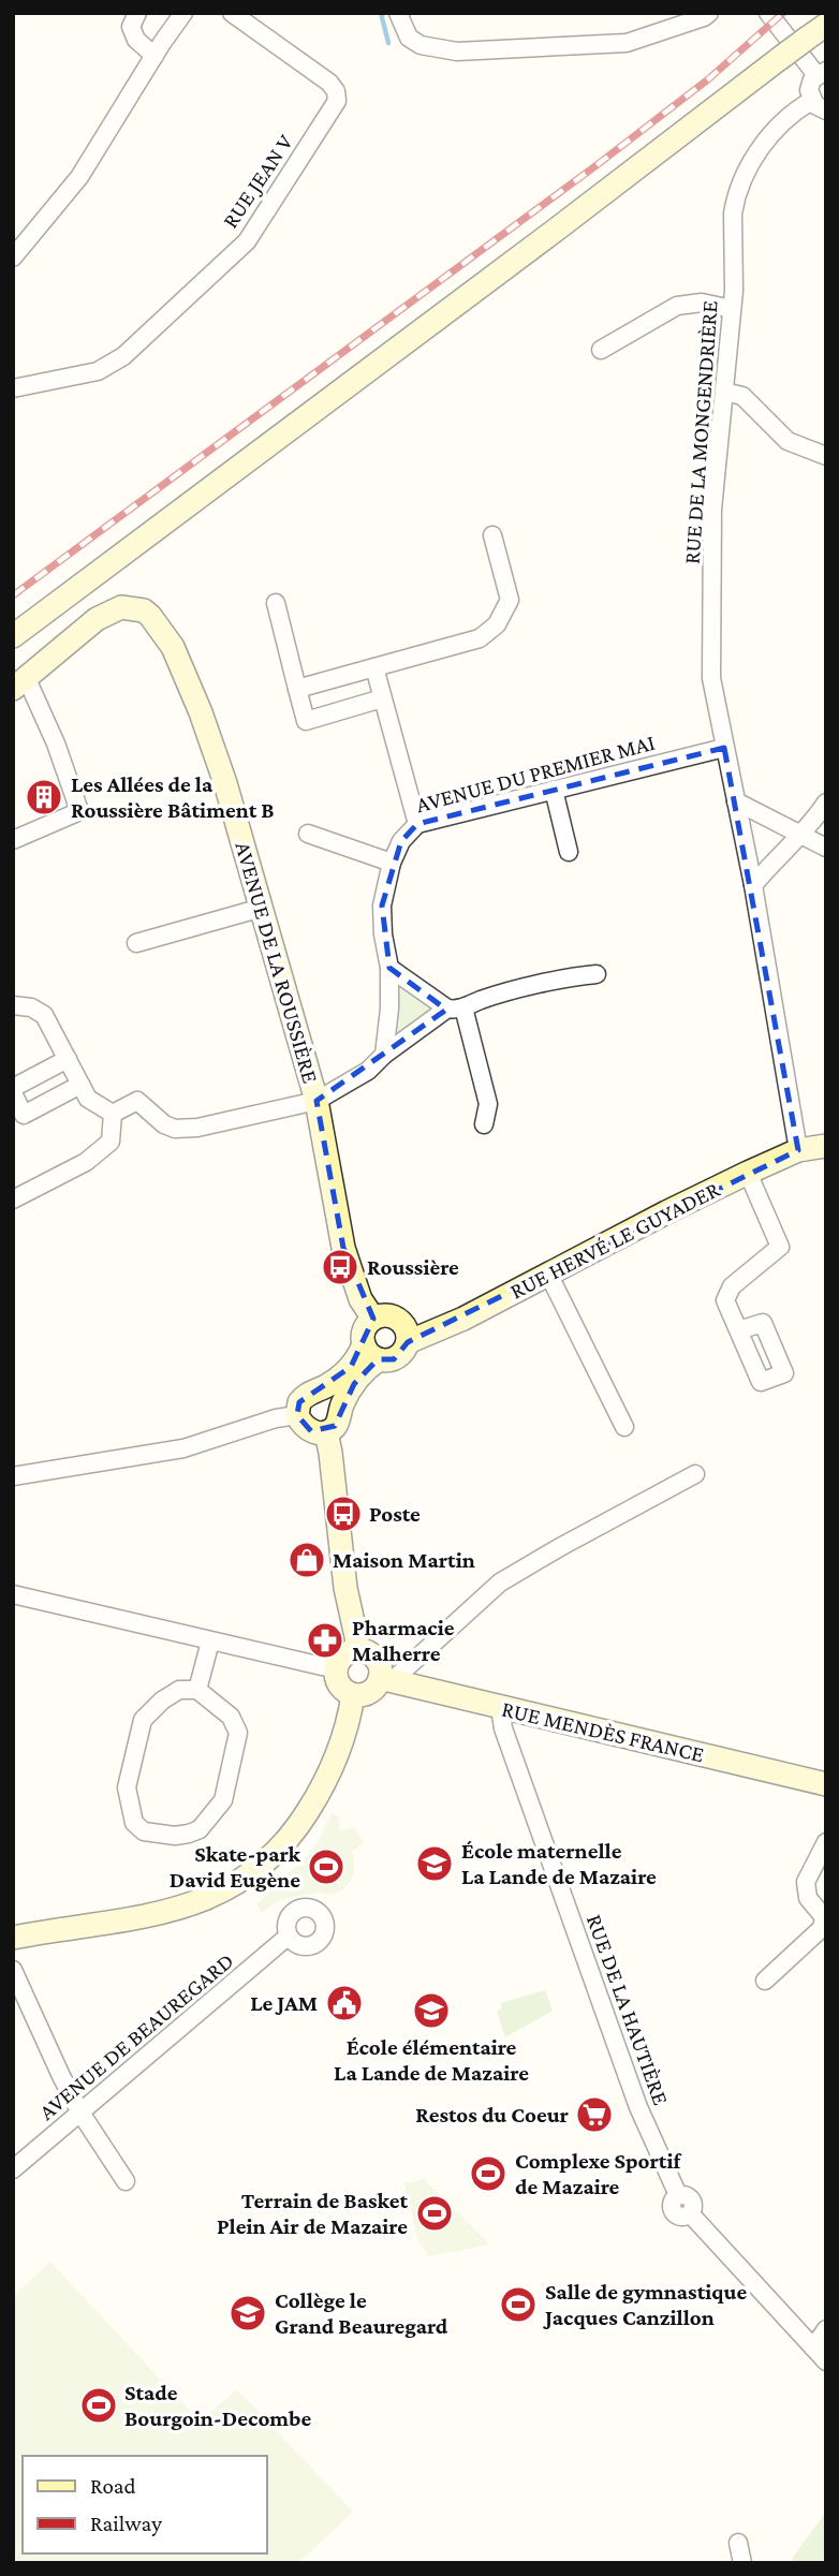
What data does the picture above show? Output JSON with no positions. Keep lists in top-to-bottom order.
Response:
{
  "streets": {
    "street": [
      "RUE JEAN V",
      "RUE DE LA MONGENDRIÈRE",
      "AVENUE DU PREMIER MAI",
      "AVENUE DE LA ROUSSIÈRE",
      "RUE HERVÉ LE GUYADER",
      "RUE MENDÈS FRANCE",
      "RUE DE LA HAUTIÈRE",
      "AVENUE DE BEAUREGARD"
    ]
  },
  "crossings": [
    ["RUE DE LA MONGENDRIÈRE", "AVENUE DU PREMIER MAI"],
    ["RUE DE LA MONGENDRIÈRE", "RUE HERVÉ LE GUYADER"],
    ["AVENUE DE LA ROUSSIÈRE", "RUE HERVÉ LE GUYADER"],
    ["RUE MENDÈS FRANCE", "RUE DE LA HAUTIÈRE"]
  ],
  "places": {
    "building": ["Les Allées de la Roussière Bâtiment B"],
    "bus stop": ["Roussière", "Poste"],
    "shop": ["Maison Martin"],
    "pharmacy": ["Pharmacie Malherre"],
    "school or university": ["École maternelle La Lande de Mazaire", "École élémentaire La Lande de Mazaire", "Collège le Grand Beauregard"],
    "sports": [
      "Skate-park David Eugène",
      "Complexe Sportif de Mazaire",
      "Terrain de Basket Plein Air de Mazaire",
      "Salle de gymnastique Jacques Canzillon",
      "Stade Bourgoin-Decombe"
    ],
    "public building": ["Le JAM"],
    "supermarket": ["Restos du Coeur"]
  },
  "legend": ["Road", "Railway"]
}
